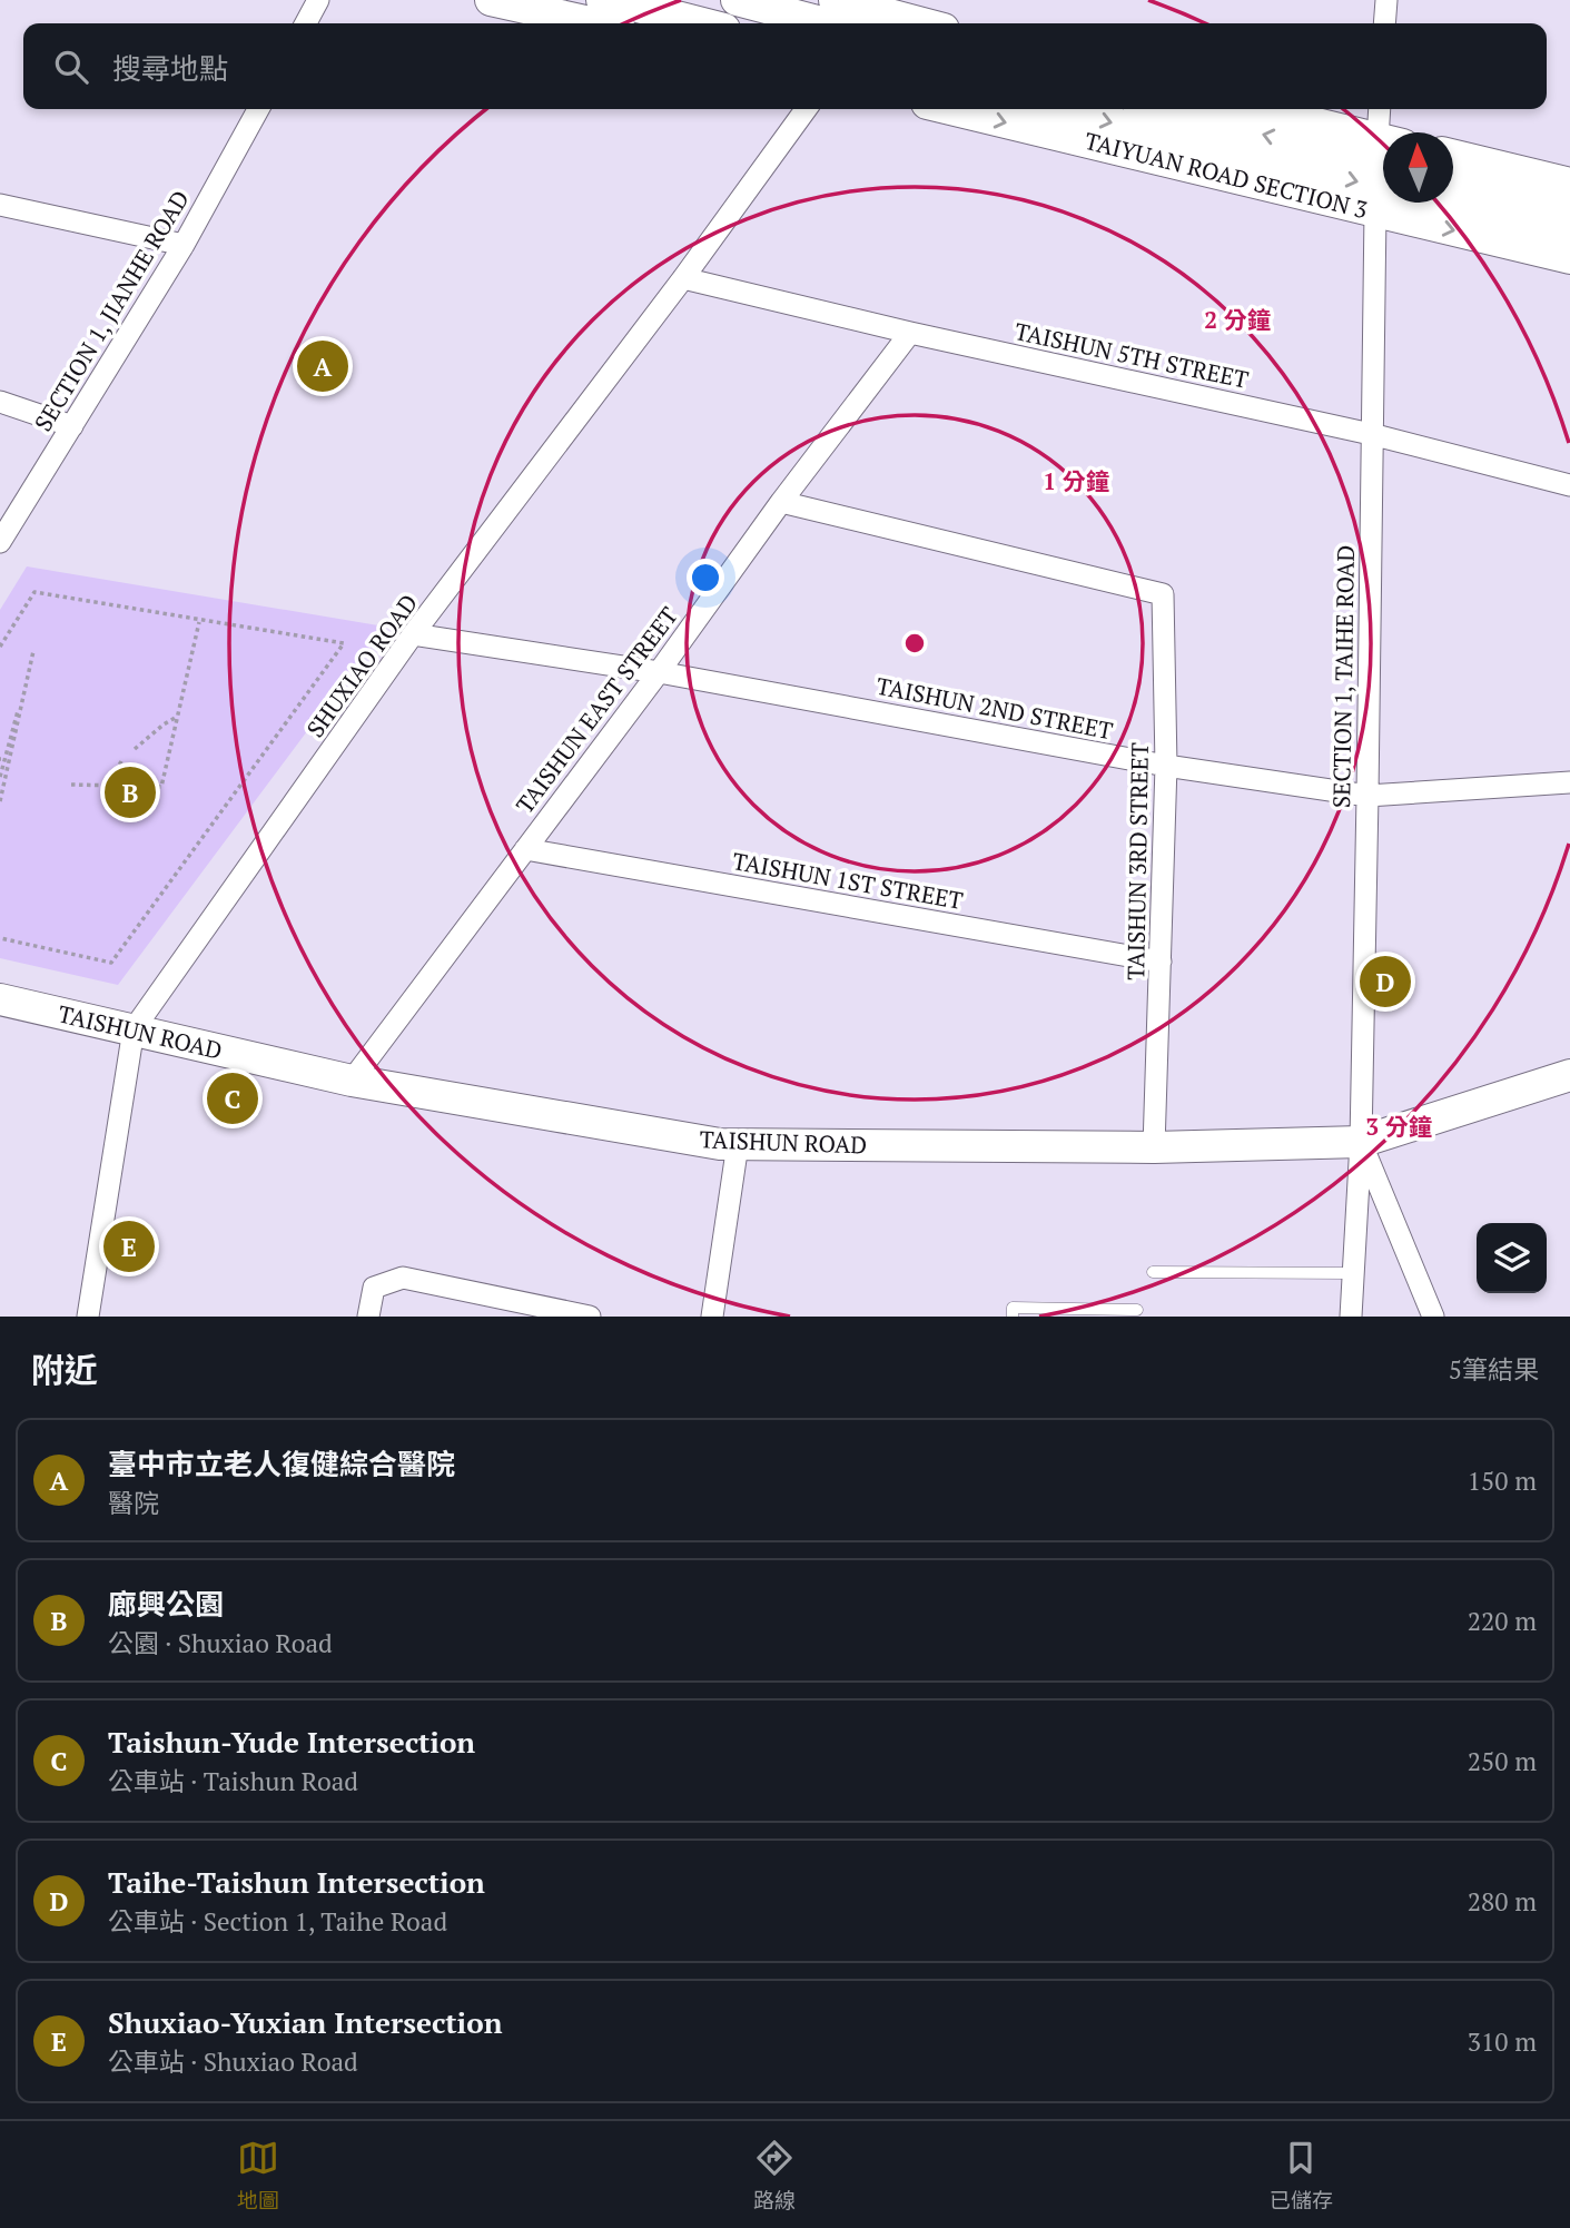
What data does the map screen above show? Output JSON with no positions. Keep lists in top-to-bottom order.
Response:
{
  "streets": {
    "main road": ["TAIYUAN ROAD SECTION 3", "TAISHUN ROAD"],
    "street": [
      "SECTION 1, JIANHE ROAD",
      "TAISHUN 5TH STREET",
      "SHUXIAO ROAD",
      "SECTION 1, TAIHE ROAD",
      "TAISHUN 2ND STREET",
      "TAISHUN EAST STREET",
      "TAISHUN 3RD STREET",
      "TAISHUN 1ST STREET"
    ]
  },
  "crossings": [
    ["TAISHUN 5TH STREET", "SHUXIAO ROAD"],
    ["TAISHUN 5TH STREET", "SECTION 1, TAIHE ROAD"],
    ["TAISHUN 5TH STREET", "TAISHUN EAST STREET"],
    ["SHUXIAO ROAD", "TAISHUN 2ND STREET"],
    ["SHUXIAO ROAD", "TAISHUN ROAD"],
    ["SECTION 1, TAIHE ROAD", "TAISHUN 2ND STREET"],
    ["SECTION 1, TAIHE ROAD", "TAISHUN ROAD"],
    ["TAISHUN 2ND STREET", "TAISHUN EAST STREET"],
    ["TAISHUN 2ND STREET", "TAISHUN 3RD STREET"],
    ["TAISHUN EAST STREET", "TAISHUN 3RD STREET"],
    ["TAISHUN EAST STREET", "TAISHUN 1ST STREET"],
    ["TAISHUN EAST STREET", "TAISHUN ROAD"],
    ["TAISHUN 3RD STREET", "TAISHUN 1ST STREET"],
    ["TAISHUN 3RD STREET", "TAISHUN ROAD"]
  ],
  "north": "top",
  "page": {
    "search": "搜尋地點",
    "pins": [
      "A",
      "B",
      "D",
      "C",
      "E"
    ],
    "heading": ["附近", "5筆結果"],
    "list": [
      {
        "mark": "A",
        "name": "臺中市立老人復健綜合醫院",
        "note": "醫院",
        "value": "150 m"
      },
      {
        "mark": "B",
        "name": "廊興公園",
        "note": "公園 · Shuxiao Road",
        "value": "220 m"
      },
      {
        "mark": "C",
        "name": "Taishun-Yude Intersection",
        "note": "公車站 · Taishun Road",
        "value": "250 m"
      },
      {
        "mark": "D",
        "name": "Taihe-Taishun Intersection",
        "note": "公車站 · Section 1, Taihe Road",
        "value": "280 m"
      },
      {
        "mark": "E",
        "name": "Shuxiao-Yuxian Intersection",
        "note": "公車站 · Shuxiao Road",
        "value": "310 m"
      }
    ],
    "nav": ["地圖", "路線", "已儲存"]
  },
  "rings": ["2 分鐘", "1 分鐘", "3 分鐘"]
}
